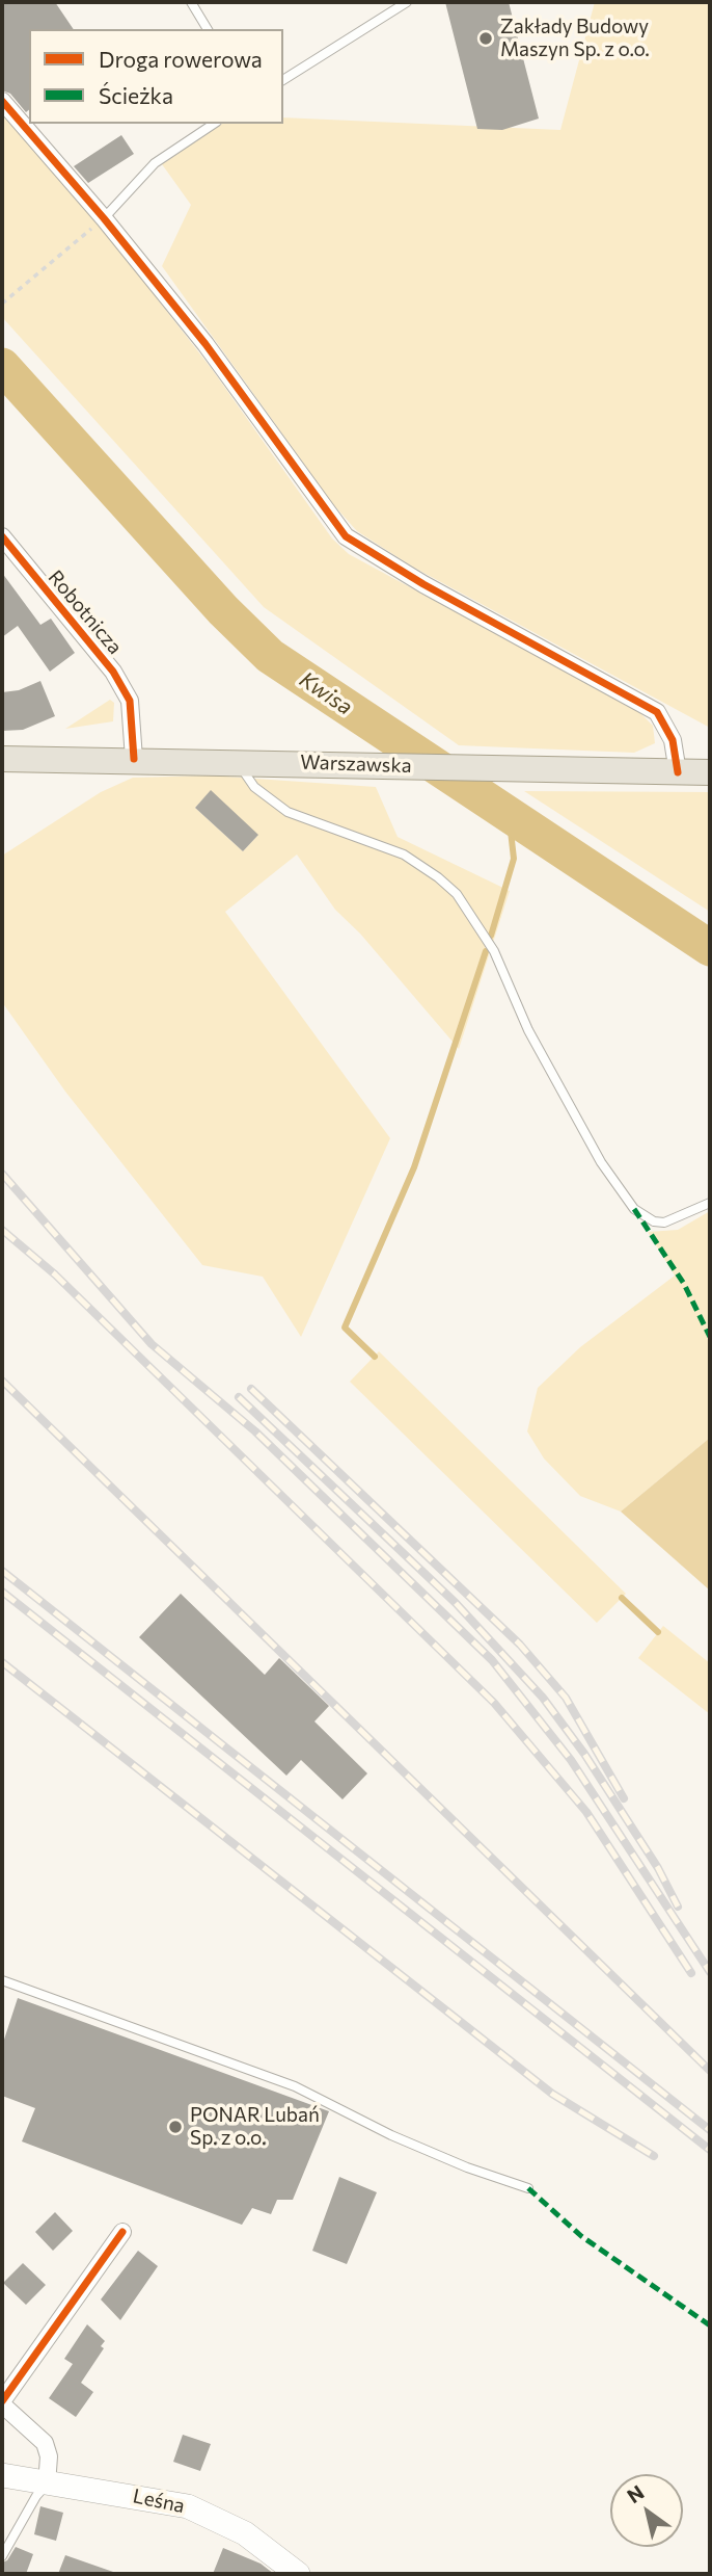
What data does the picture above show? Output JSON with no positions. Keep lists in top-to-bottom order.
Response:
{
  "streets": {
    "main road": ["Warszawska", "Leśna"],
    "street": ["Robotnicza"]
  },
  "crossings": [
    ["Robotnicza", "Warszawska"]
  ],
  "water": ["Kwisa"],
  "places": ["Zakłady Budowy Maszyn Sp. z o.o.", "PONAR Lubań Sp. z o.o."],
  "legend": ["Droga rowerowa", "Ścieżka"],
  "north": "top left"
}
